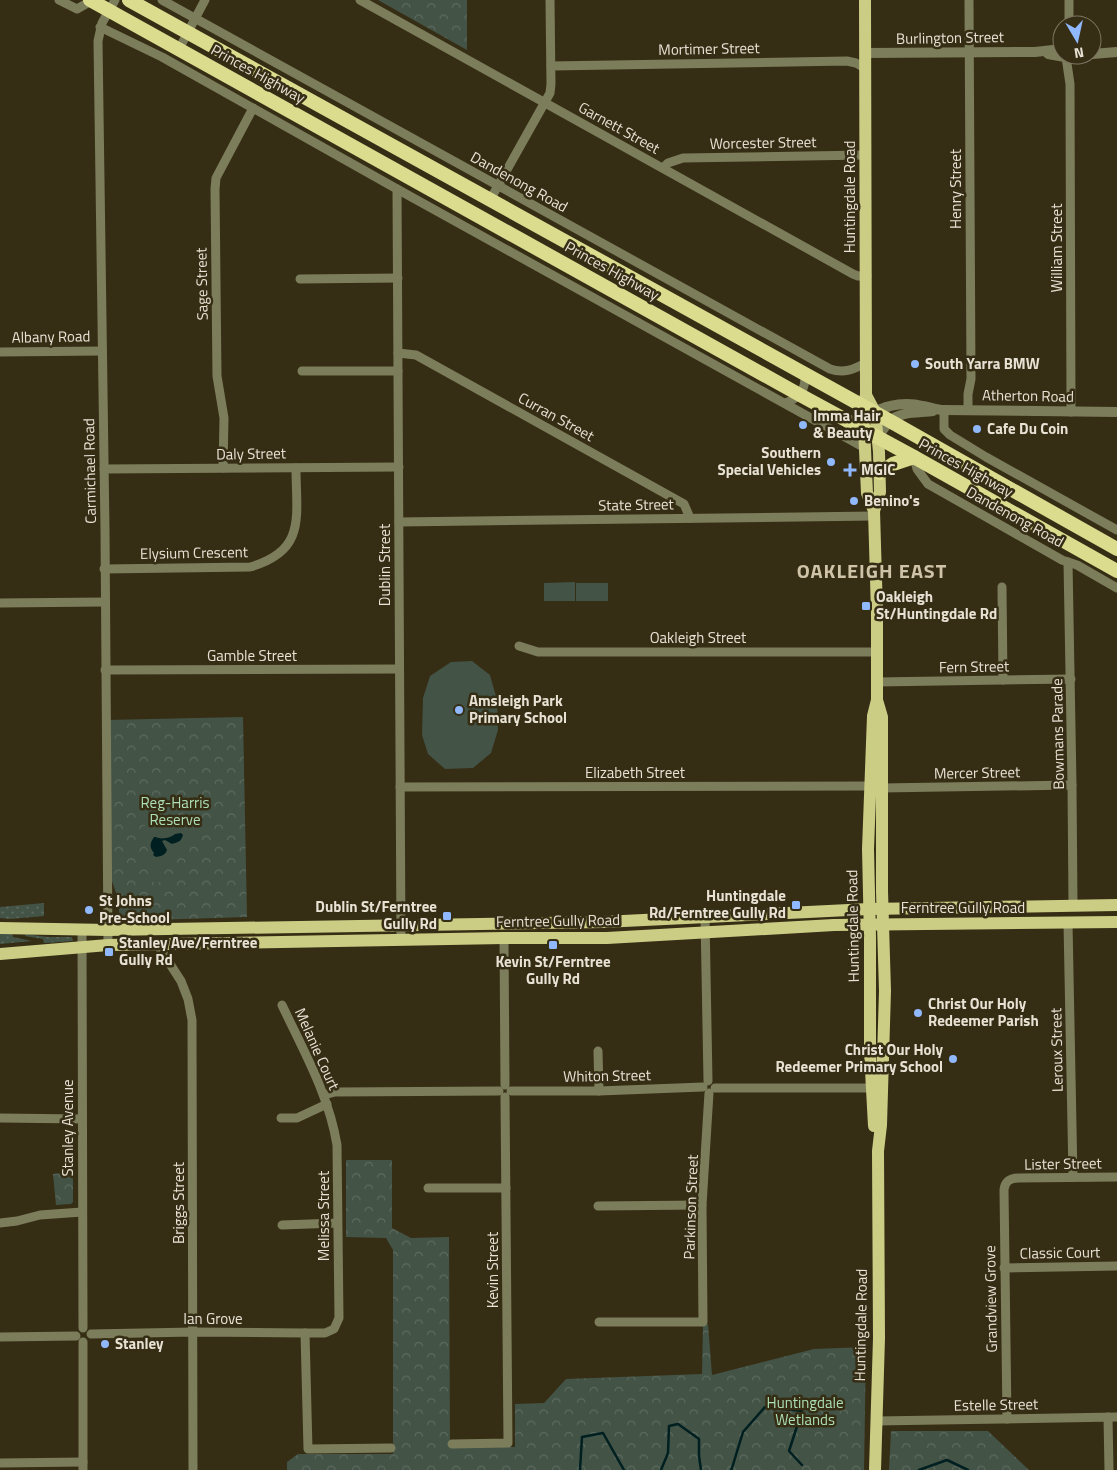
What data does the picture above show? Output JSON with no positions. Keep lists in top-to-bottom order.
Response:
{
  "streets": {
    "highway": ["Princes Highway"],
    "main road": ["Huntingdale Road", "Ferntree Gully Road"],
    "street": [
      "Burlington Street",
      "Mortimer Street",
      "Garnett Street",
      "Worcester Street",
      "Dandenong Road",
      "Henry Street",
      "William Street",
      "Sage Street",
      "Albany Road",
      "Atherton Road",
      "Curran Street",
      "Daly Street",
      "Carmichael Road",
      "State Street",
      "Elysium Crescent",
      "Dublin Street",
      "Oakleigh Street",
      "Gamble Street",
      "Fern Street",
      "Bowmans Parade",
      "Elizabeth Street",
      "Mercer Street",
      "Melanie Court",
      "Leroux Street",
      "Whiton Street",
      "Stanley Avenue",
      "Lister Street",
      "Briggs Street",
      "Parkinson Street",
      "Melissa Street",
      "Classic Court",
      "Kevin Street",
      "Grandview Grove",
      "Ian Grove",
      "Estelle Street"
    ]
  },
  "crossings": [
    ["Burlington Street", "Henry Street"],
    ["Burlington Street", "Huntingdale Road"],
    ["Mortimer Street", "Huntingdale Road"],
    ["Princes Highway", "Dandenong Road"],
    ["Princes Highway", "Huntingdale Road"],
    ["Princes Highway", "Atherton Road"],
    ["Princes Highway", "Carmichael Road"],
    ["Garnett Street", "Worcester Street"],
    ["Garnett Street", "Huntingdale Road"],
    ["Worcester Street", "Huntingdale Road"],
    ["Dandenong Road", "Huntingdale Road"],
    ["Dandenong Road", "Bowmans Parade"],
    ["Henry Street", "Atherton Road"],
    ["Huntingdale Road", "Atherton Road"],
    ["Huntingdale Road", "State Street"],
    ["Huntingdale Road", "Oakleigh Street"],
    ["Huntingdale Road", "Fern Street"],
    ["Huntingdale Road", "Elizabeth Street"],
    ["Huntingdale Road", "Mercer Street"],
    ["Huntingdale Road", "Ferntree Gully Road"],
    ["Huntingdale Road", "Whiton Street"],
    ["Huntingdale Road", "Estelle Street"],
    ["William Street", "Atherton Road"],
    ["Sage Street", "Daly Street"],
    ["Albany Road", "Carmichael Road"],
    ["Curran Street", "State Street"],
    ["Curran Street", "Dublin Street"],
    ["Daly Street", "Carmichael Road"],
    ["Daly Street", "Elysium Crescent"],
    ["Daly Street", "Dublin Street"],
    ["Carmichael Road", "Elysium Crescent"],
    ["Carmichael Road", "Gamble Street"],
    ["Carmichael Road", "Ferntree Gully Road"],
    ["State Street", "Dublin Street"],
    ["Dublin Street", "Gamble Street"],
    ["Dublin Street", "Elizabeth Street"],
    ["Dublin Street", "Ferntree Gully Road"],
    ["Fern Street", "Bowmans Parade"],
    ["Bowmans Parade", "Mercer Street"],
    ["Bowmans Parade", "Ferntree Gully Road"],
    ["Elizabeth Street", "Mercer Street"],
    ["Ferntree Gully Road", "Leroux Street"],
    ["Ferntree Gully Road", "Stanley Avenue"],
    ["Ferntree Gully Road", "Briggs Street"],
    ["Ferntree Gully Road", "Parkinson Street"],
    ["Ferntree Gully Road", "Kevin Street"],
    ["Melanie Court", "Whiton Street"],
    ["Melanie Court", "Melissa Street"],
    ["Leroux Street", "Lister Street"],
    ["Whiton Street", "Parkinson Street"],
    ["Whiton Street", "Melissa Street"],
    ["Whiton Street", "Kevin Street"],
    ["Stanley Avenue", "Ian Grove"],
    ["Lister Street", "Grandview Grove"],
    ["Briggs Street", "Ian Grove"],
    ["Melissa Street", "Ian Grove"],
    ["Classic Court", "Grandview Grove"],
    ["Grandview Grove", "Estelle Street"]
  ],
  "districts": ["OAKLEIGH EAST"],
  "parks": ["Reg-Harris Reserve", "Huntingdale Wetlands"],
  "places": {
    "other": [
      "South Yarra BMW",
      "Imma Hair & Beauty",
      "Cafe Du Coin",
      "Southern Special Vehicles",
      "Benino's",
      "Amsleigh Park Primary School",
      "St Johns Pre-School",
      "Christ Our Holy Redeemer Parish",
      "Christ Our Holy Redeemer Primary School",
      "Stanley"
    ],
    "health": ["MGIC"],
    "transit": [
      "Oakleigh St/Huntingdale Rd",
      "Huntingdale Rd/Ferntree Gully Rd",
      "Dublin St/Ferntree Gully Rd",
      "Kevin St/Ferntree Gully Rd",
      "Stanley Ave/Ferntree Gully Rd"
    ]
  },
  "north": "bottom"
}
